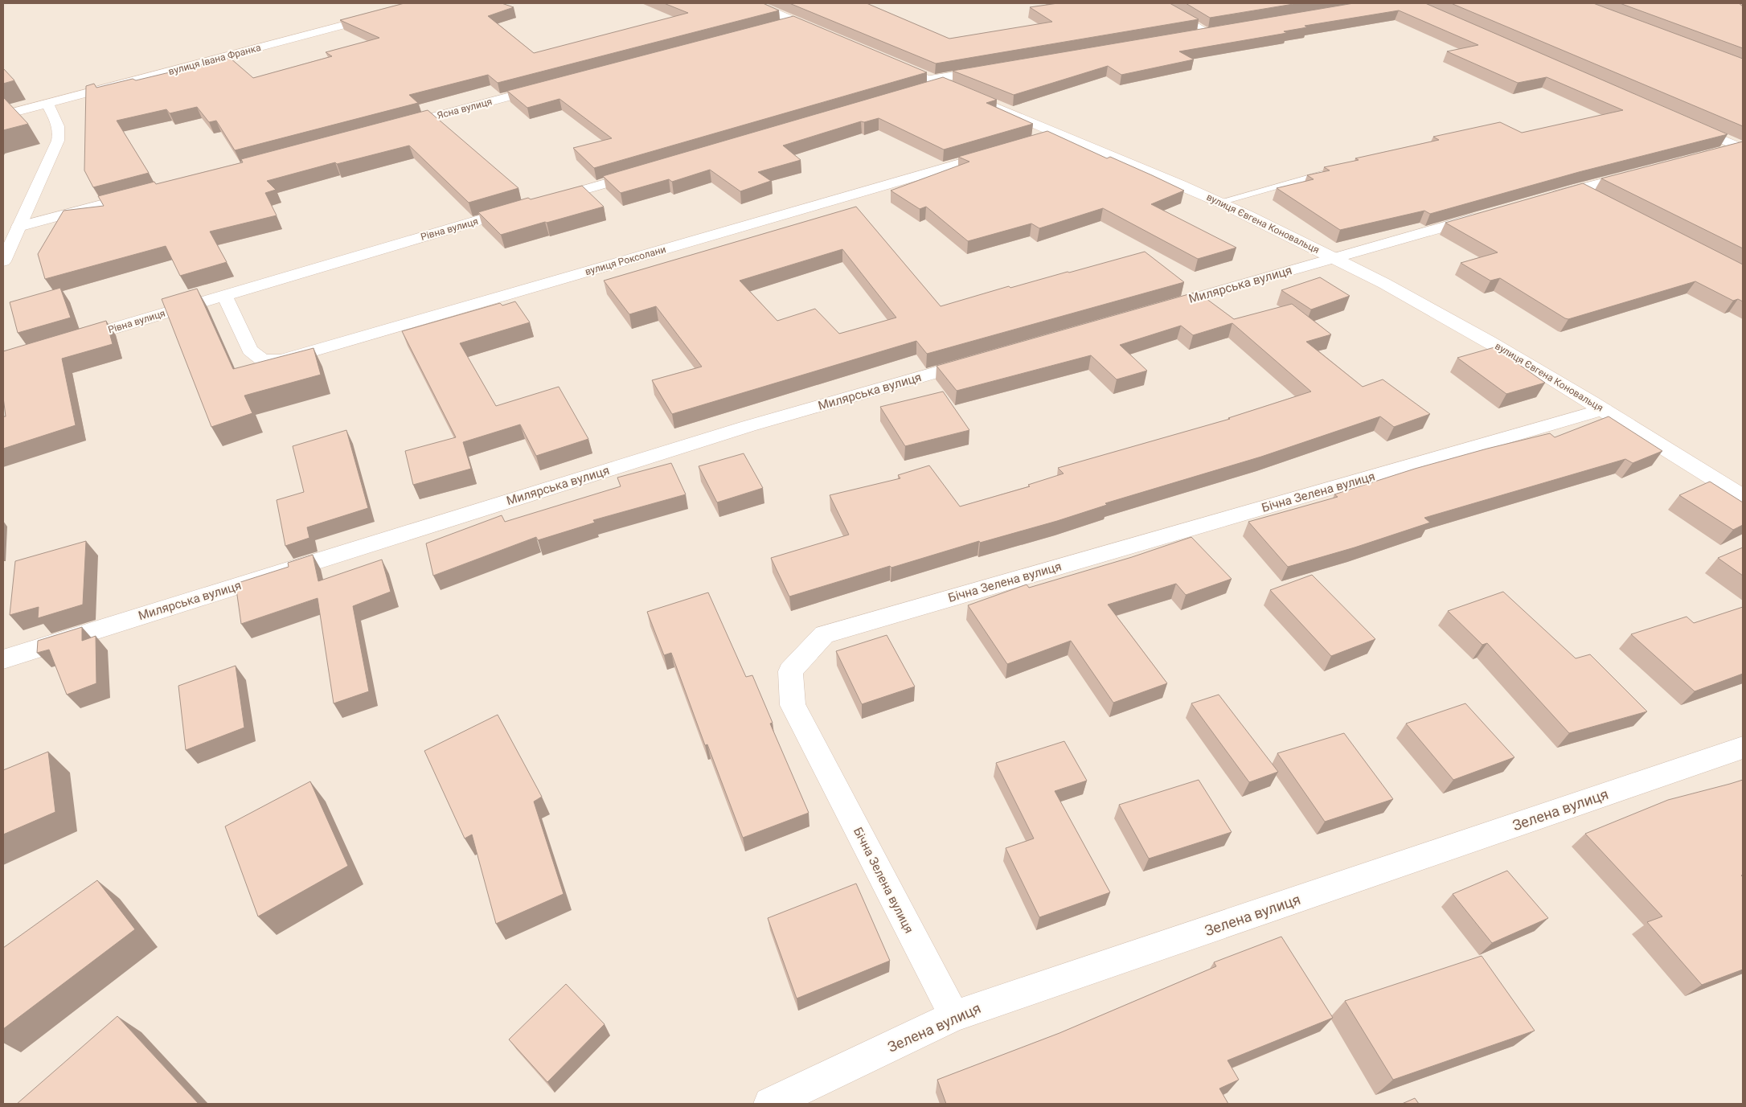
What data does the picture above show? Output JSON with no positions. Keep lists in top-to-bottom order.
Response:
{
  "streets": {
    "street": [
      "вулиця Івана Франка",
      "Ясна вулиця",
      "вулиця Євгена Коновальця",
      "Рівна вулиця",
      "вулиця Роксолани",
      "Милярська вулиця",
      "Бічна Зелена вулиця",
      "Зелена вулиця"
    ]
  },
  "crossings": [
    ["вулиця Євгена Коновальця", "Милярська вулиця"],
    ["вулиця Євгена Коновальця", "Бічна Зелена вулиця"],
    ["Рівна вулиця", "вулиця Роксолани"],
    ["Бічна Зелена вулиця", "Зелена вулиця"]
  ]
}
